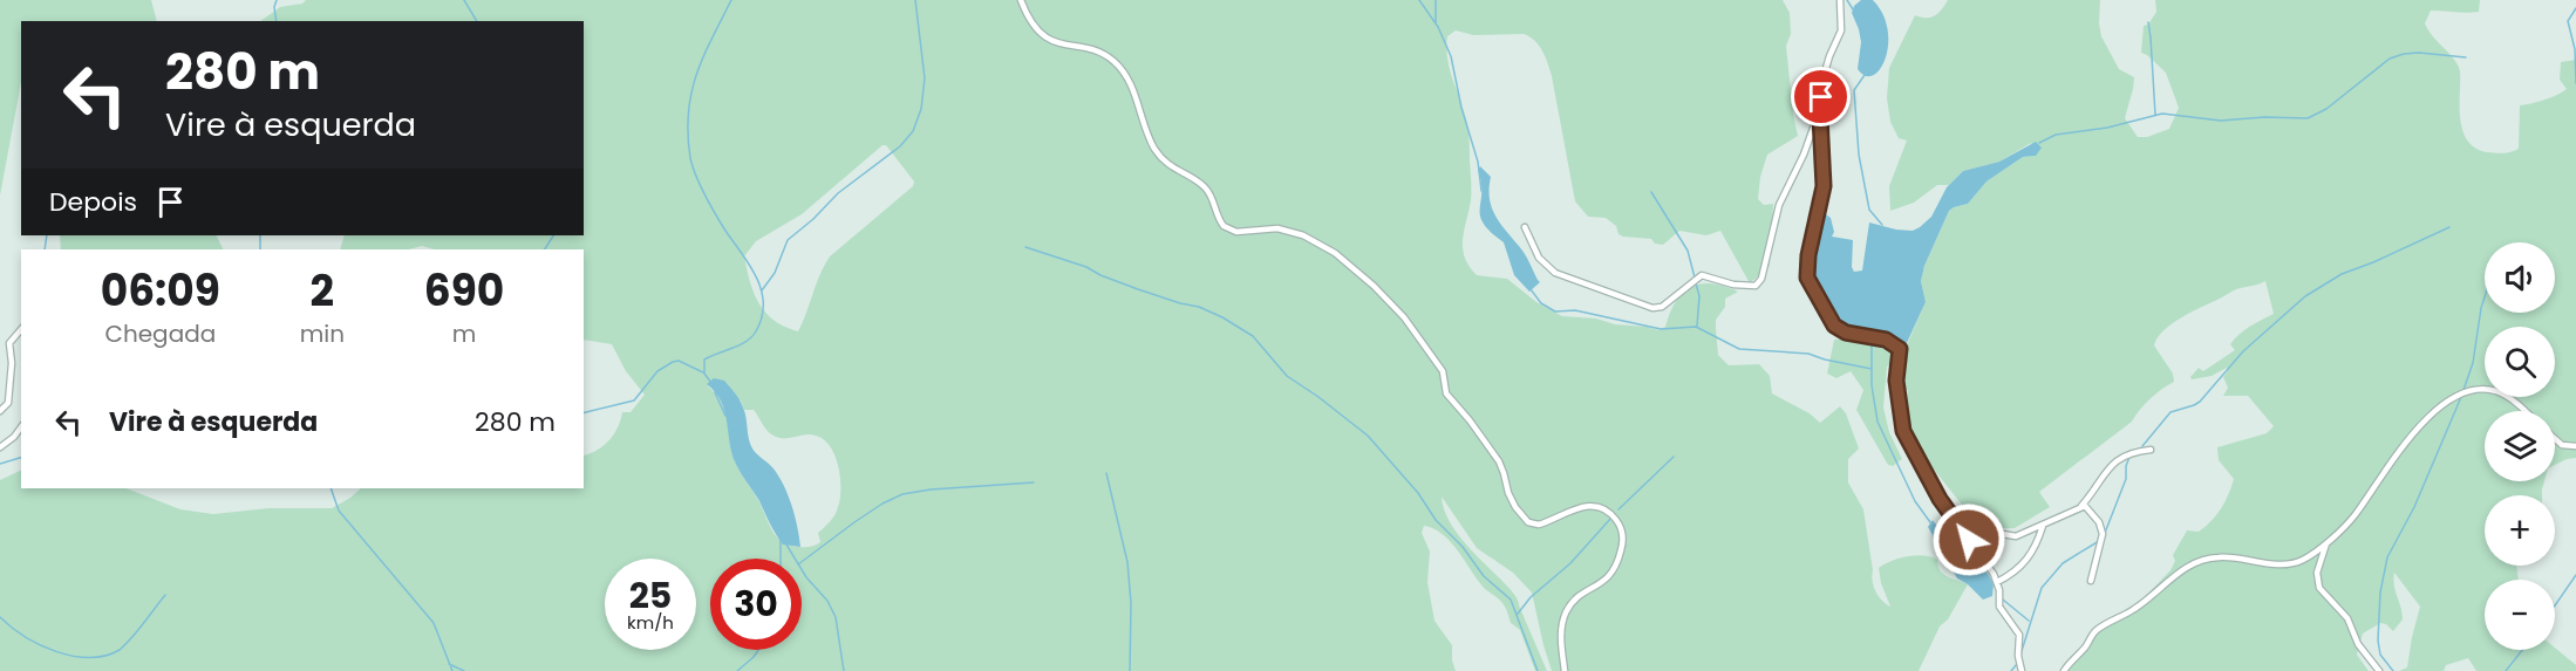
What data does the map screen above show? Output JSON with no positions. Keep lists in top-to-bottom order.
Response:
{
  "page": {
    "turn": ["280 m", "Vire à esquerda"],
    "then": "Depois",
    "map_buttons": ["+", "−"],
    "eta": [
      "06:09",
      "Chegada",
      "2",
      "min",
      "690",
      "m"
    ],
    "list": [
      {
        "name": "Vire à esquerda",
        "value": "280 m"
      }
    ],
    "speed": "25 km/h",
    "limit": "30"
  }
}
